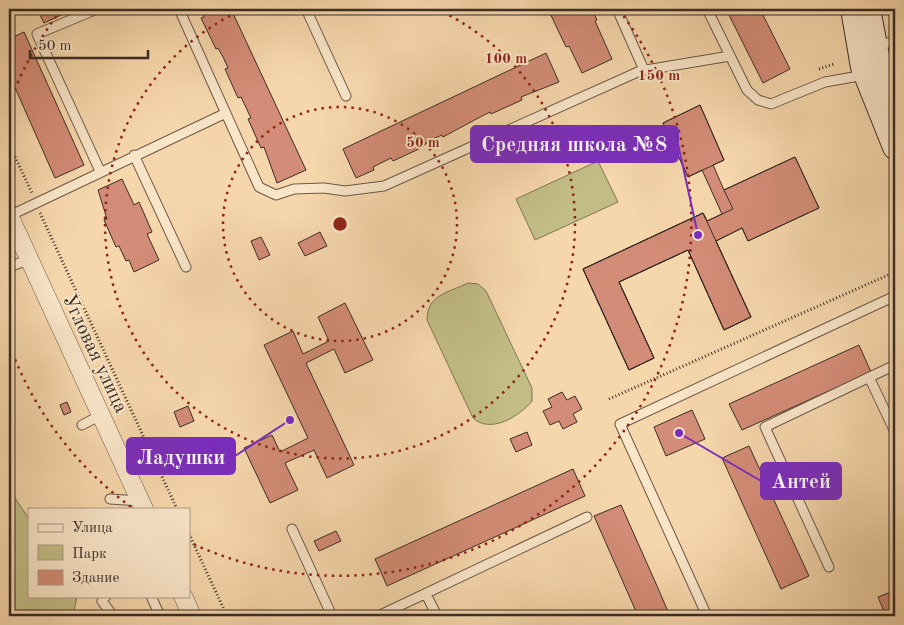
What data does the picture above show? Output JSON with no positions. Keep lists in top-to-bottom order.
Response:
{
  "streets": {
    "street": ["Угловая улица"]
  },
  "places": ["Средняя школа №8", "Ладушки", "Антей"],
  "legend": ["Улица", "Парк", "Здание"],
  "scale_bar": "50 m",
  "rings": ["100 m", "150 m", "50 m"]
}
